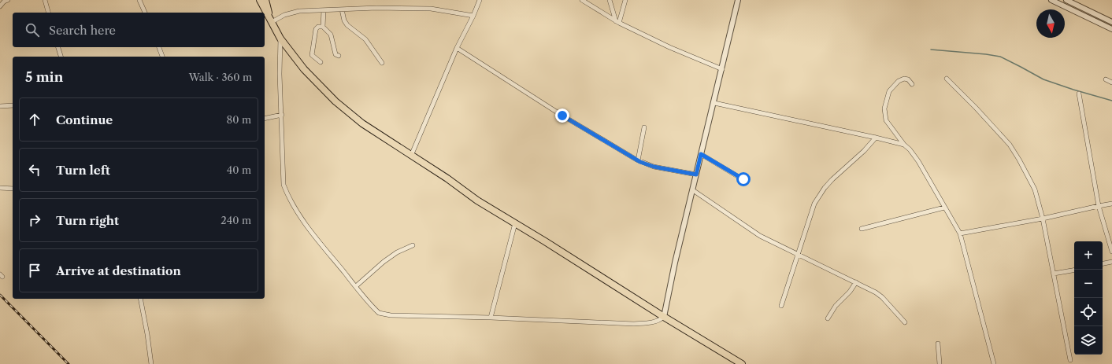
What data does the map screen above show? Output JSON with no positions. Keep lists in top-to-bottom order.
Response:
{
  "north": "bottom",
  "page": {
    "search": "Search here",
    "heading": ["5 min", "Walk · 360 m"],
    "list": [
      ["Continue", "80 m"],
      ["Turn left", "40 m"],
      ["Turn right", "240 m"],
      "Arrive at destination"
    ],
    "map_buttons": ["+", "−"]
  }
}
